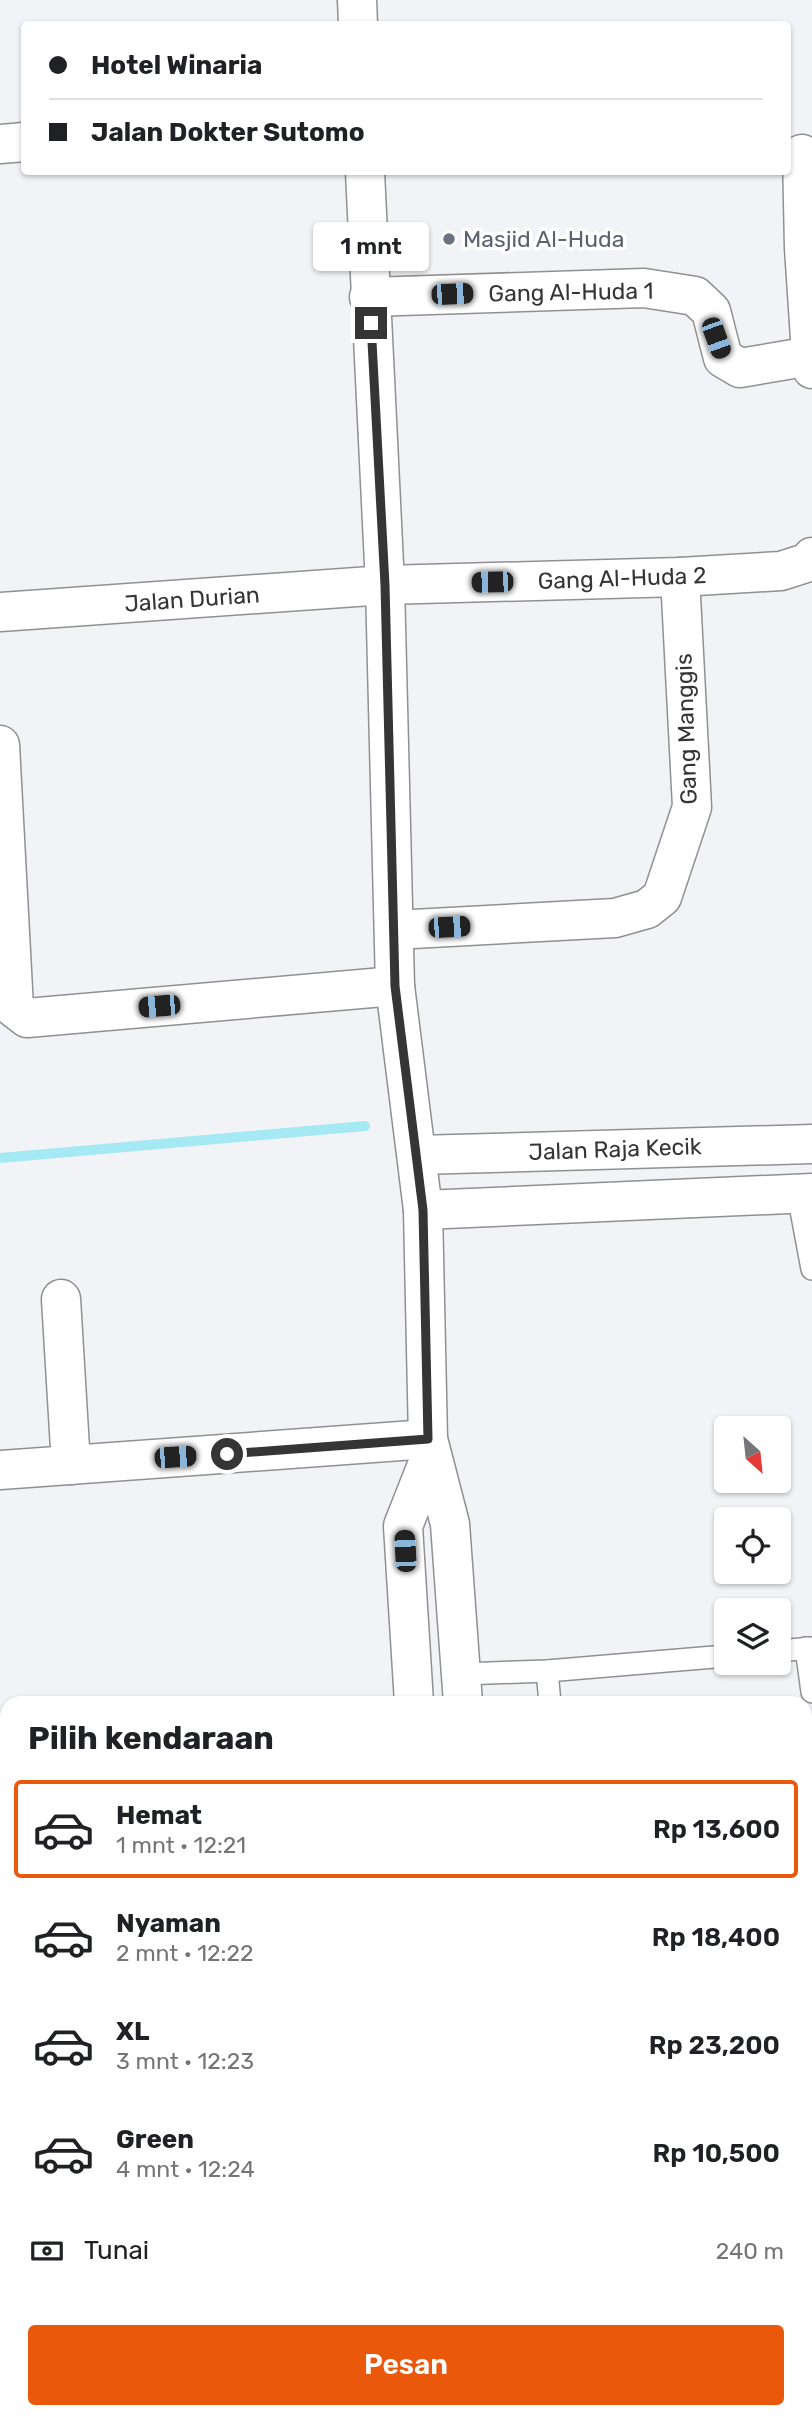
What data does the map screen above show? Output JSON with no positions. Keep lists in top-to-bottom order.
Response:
{
  "streets": {
    "street": [
      "Gang Al-Huda 1",
      "Gang Al-Huda 2",
      "Jalan Durian",
      "Gang Manggis",
      "Jalan Raja Kecik"
    ]
  },
  "crossings": [
    ["Gang Al-Huda 2", "Jalan Durian"],
    ["Gang Al-Huda 2", "Gang Manggis"]
  ],
  "places": ["Masjid Al-Huda"],
  "north": "bottom right",
  "page": {
    "banner": ["Hotel Winaria", "Jalan Dokter Sutomo"],
    "bubble": "1 mnt",
    "heading": "Pilih kendaraan",
    "list": [
      {
        "name": "Hemat",
        "note": "1 mnt · 12:21",
        "value": "Rp 13,600"
      },
      {
        "name": "Nyaman",
        "note": "2 mnt · 12:22",
        "value": "Rp 18,400"
      },
      {
        "name": "XL",
        "note": "3 mnt · 12:23",
        "value": "Rp 23,200"
      },
      {
        "name": "Green",
        "note": "4 mnt · 12:24",
        "value": "Rp 10,500"
      }
    ],
    "pay": ["Tunai", "240 m"],
    "buttons": "Pesan"
  }
}
